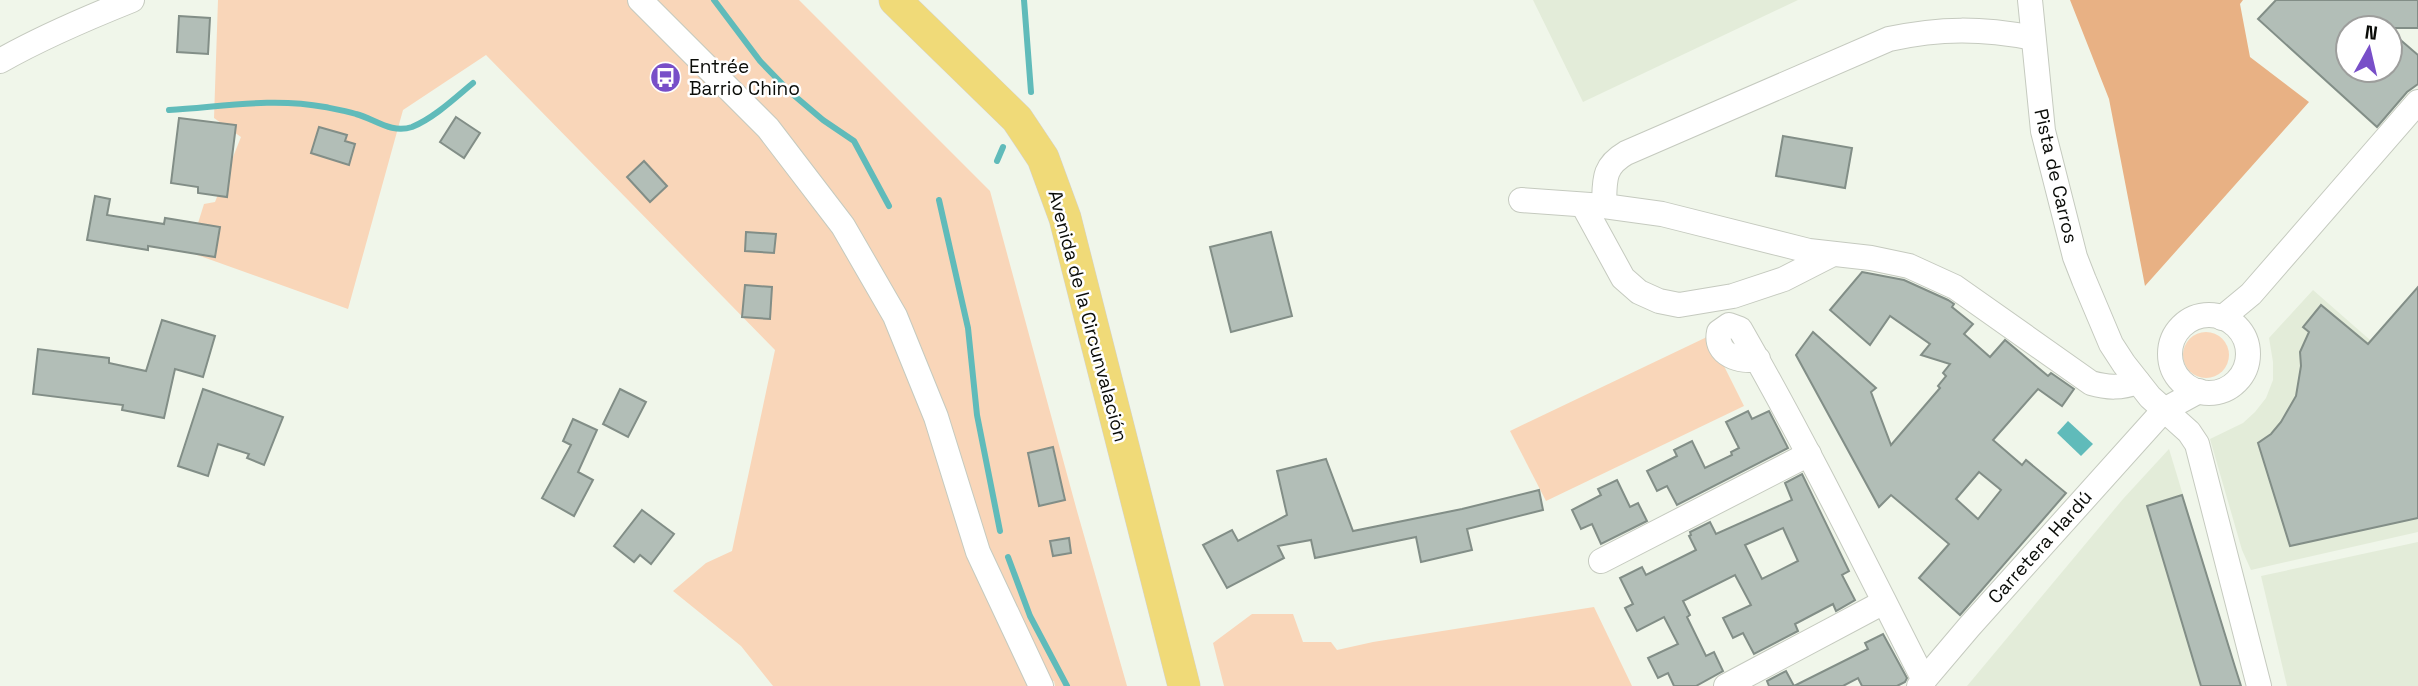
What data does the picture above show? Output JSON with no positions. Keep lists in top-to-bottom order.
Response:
{
  "streets": {
    "main road": ["Avenida de la Circunvalación"],
    "street": ["Pista de Carros", "Carretera Hardú"]
  },
  "crossings": [
    ["Pista de Carros", "Carretera Hardú"]
  ],
  "places": {
    "bus stop": ["Entrée Barrio Chino"]
  },
  "north": "top"
}
